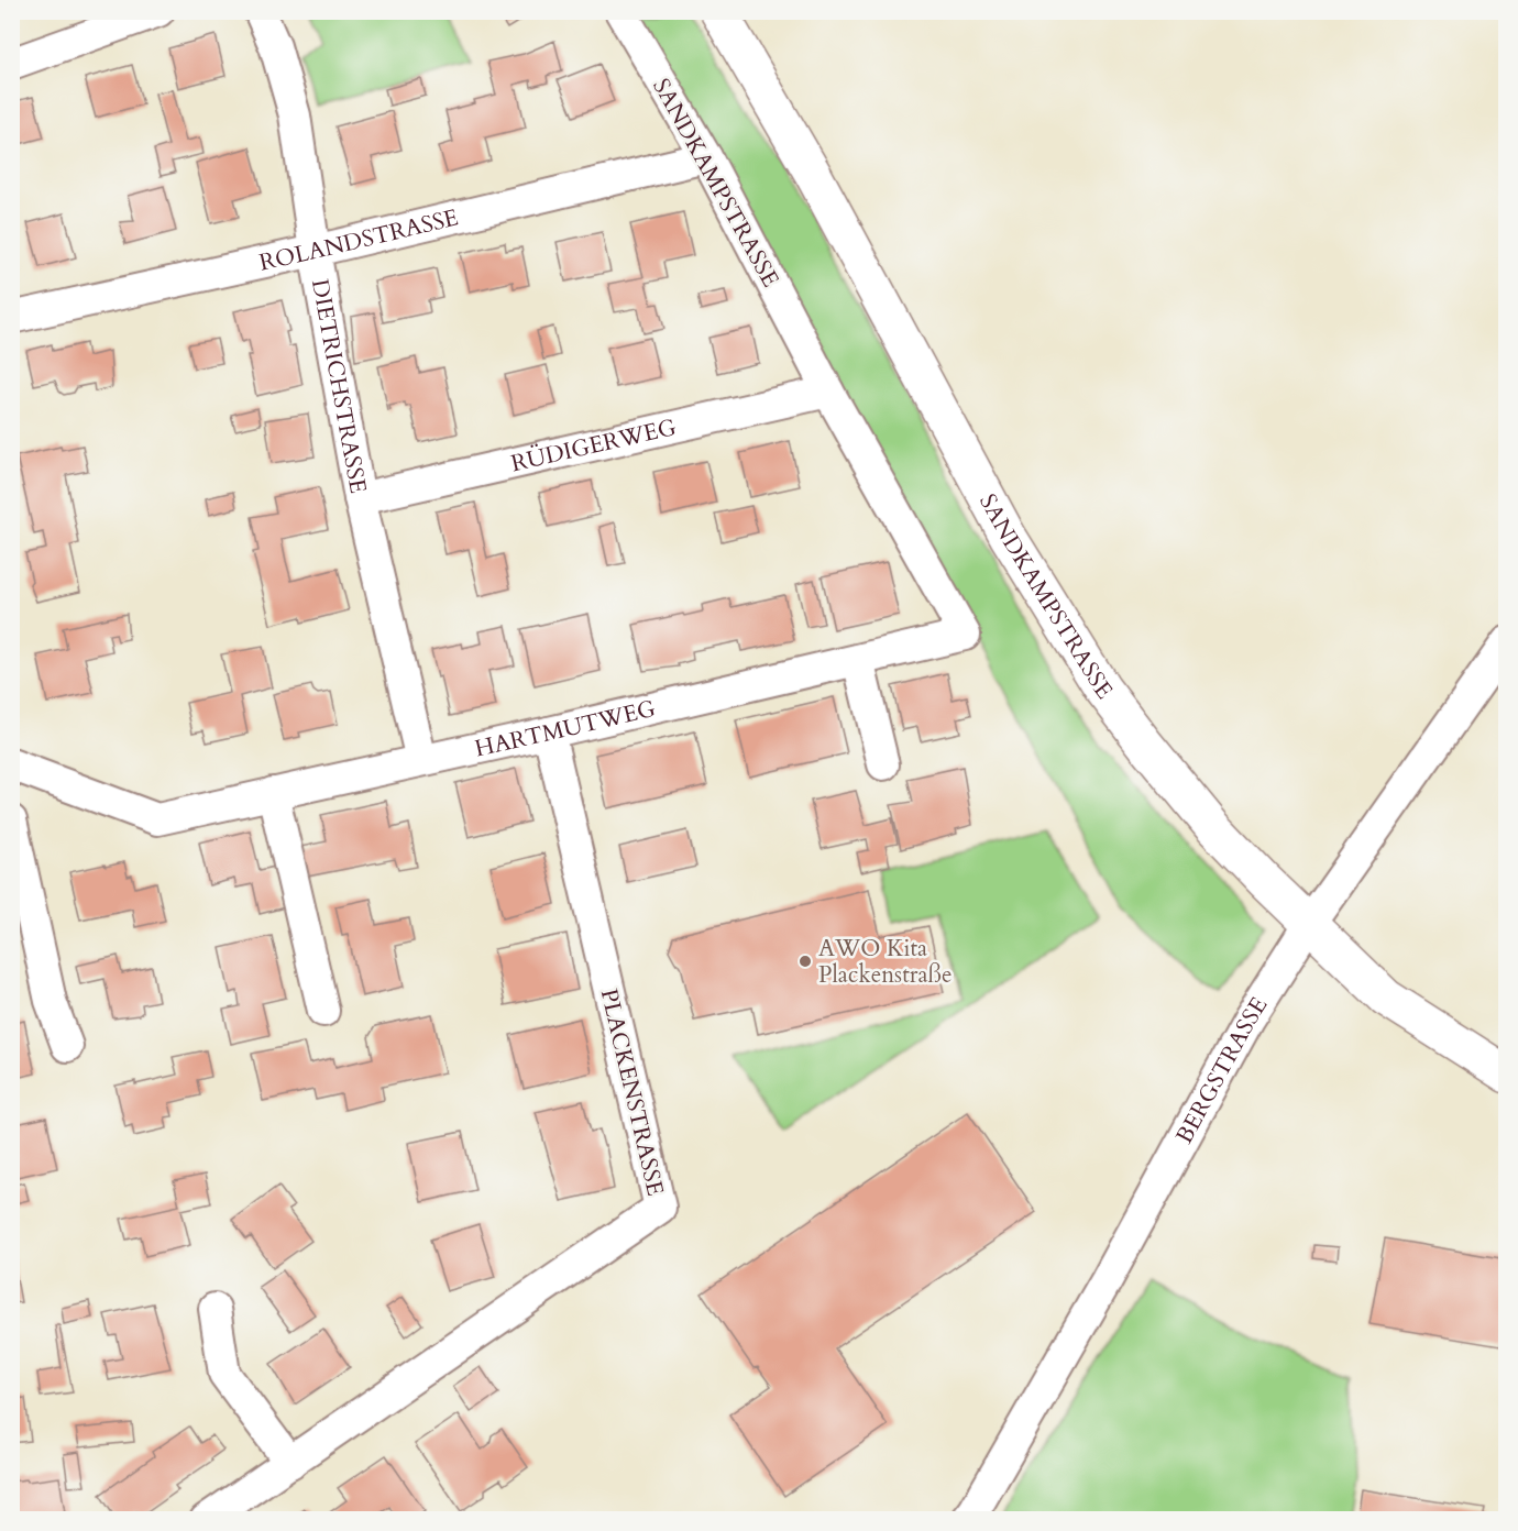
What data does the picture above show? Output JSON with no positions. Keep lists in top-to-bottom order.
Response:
{
  "streets": {
    "street": [
      "SANDKAMPSTRASSE",
      "ROLANDSTRASSE",
      "DIETRICHSTRASSE",
      "RÜDIGERWEG",
      "HARTMUTWEG",
      "BERGSTRASSE",
      "PLACKENSTRASSE"
    ]
  },
  "crossings": [
    ["SANDKAMPSTRASSE", "ROLANDSTRASSE"],
    ["SANDKAMPSTRASSE", "RÜDIGERWEG"],
    ["SANDKAMPSTRASSE", "HARTMUTWEG"],
    ["SANDKAMPSTRASSE", "BERGSTRASSE"],
    ["ROLANDSTRASSE", "DIETRICHSTRASSE"],
    ["DIETRICHSTRASSE", "RÜDIGERWEG"],
    ["DIETRICHSTRASSE", "HARTMUTWEG"],
    ["HARTMUTWEG", "PLACKENSTRASSE"]
  ],
  "places": ["AWO Kita Plackenstraße"]
}
